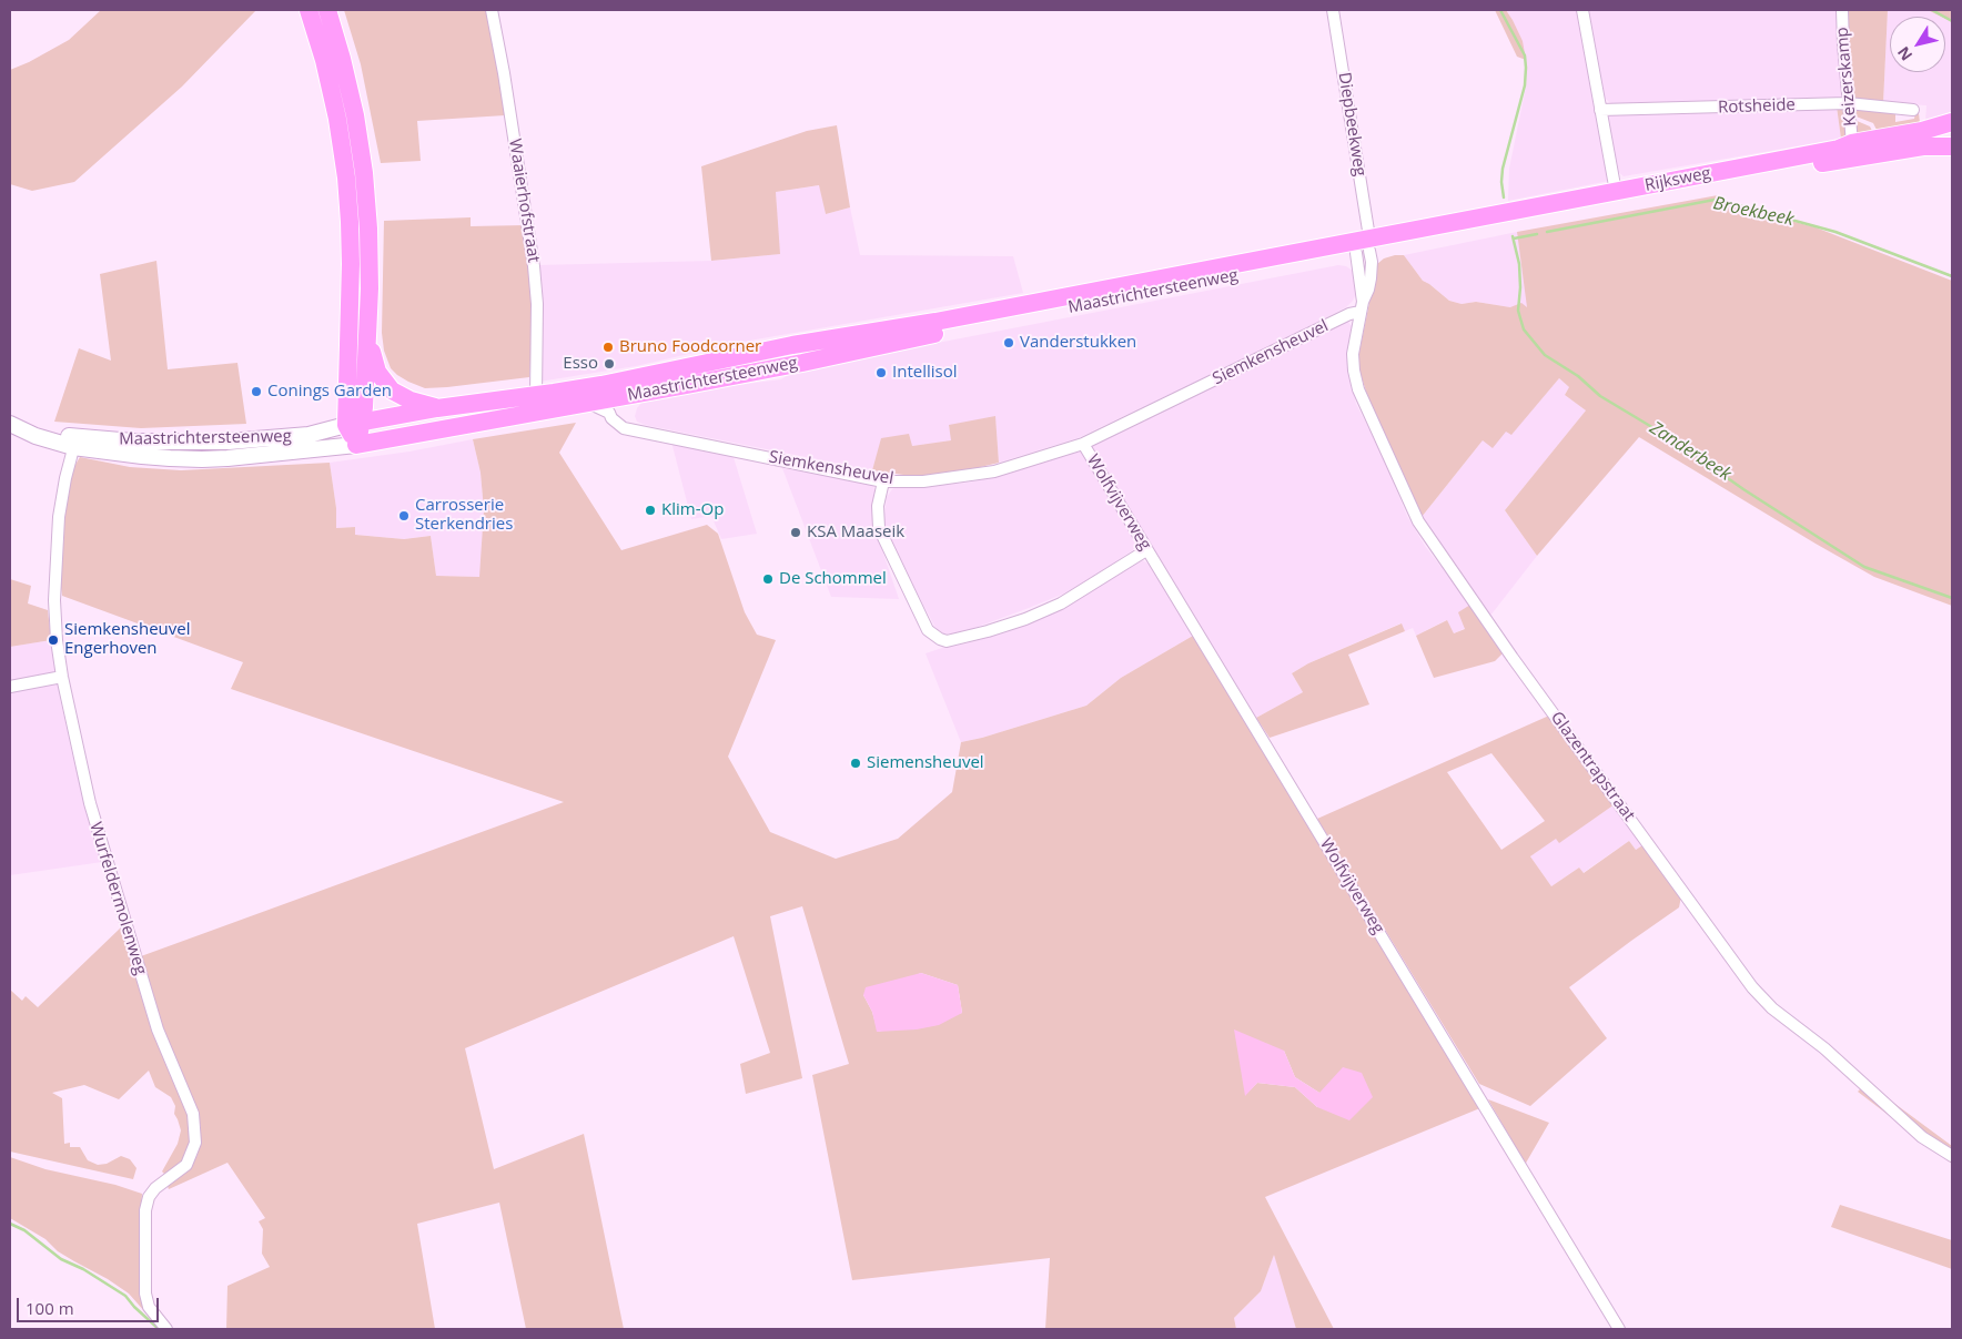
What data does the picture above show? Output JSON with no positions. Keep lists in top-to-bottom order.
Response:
{
  "streets": {
    "main road": ["Rijksweg", "Maastrichtersteenweg"],
    "street": [
      "Keizerskamp",
      "Rotsheide",
      "Diepbeekweg",
      "Waaierhofstraat",
      "Siemkensheuvel",
      "Wolfvijverweg",
      "Glazentrapstraat",
      "Wurfeldermolenweg"
    ]
  },
  "crossings": [
    ["Keizerskamp", "Rotsheide"],
    ["Keizerskamp", "Rijksweg"],
    ["Diepbeekweg", "Maastrichtersteenweg"],
    ["Diepbeekweg", "Glazentrapstraat"],
    ["Rijksweg", "Maastrichtersteenweg"],
    ["Waaierhofstraat", "Maastrichtersteenweg"],
    ["Maastrichtersteenweg", "Siemkensheuvel"],
    ["Maastrichtersteenweg", "Glazentrapstraat"],
    ["Maastrichtersteenweg", "Wurfeldermolenweg"],
    ["Siemkensheuvel", "Wolfvijverweg"],
    ["Siemkensheuvel", "Glazentrapstraat"]
  ],
  "water": ["Broekbeek", "Zanderbeek"],
  "places": [
    "Vanderstukken",
    "Bruno Foodcorner",
    "Esso",
    "Intellisol",
    "Conings Garden",
    "Klim-Op",
    "Carrosserie Sterkendries",
    "KSA Maaseik",
    "De Schommel",
    "Siemkensheuvel Engerhoven",
    "Siemensheuvel"
  ],
  "scale_bar": "100 m",
  "north": "bottom left"
}
